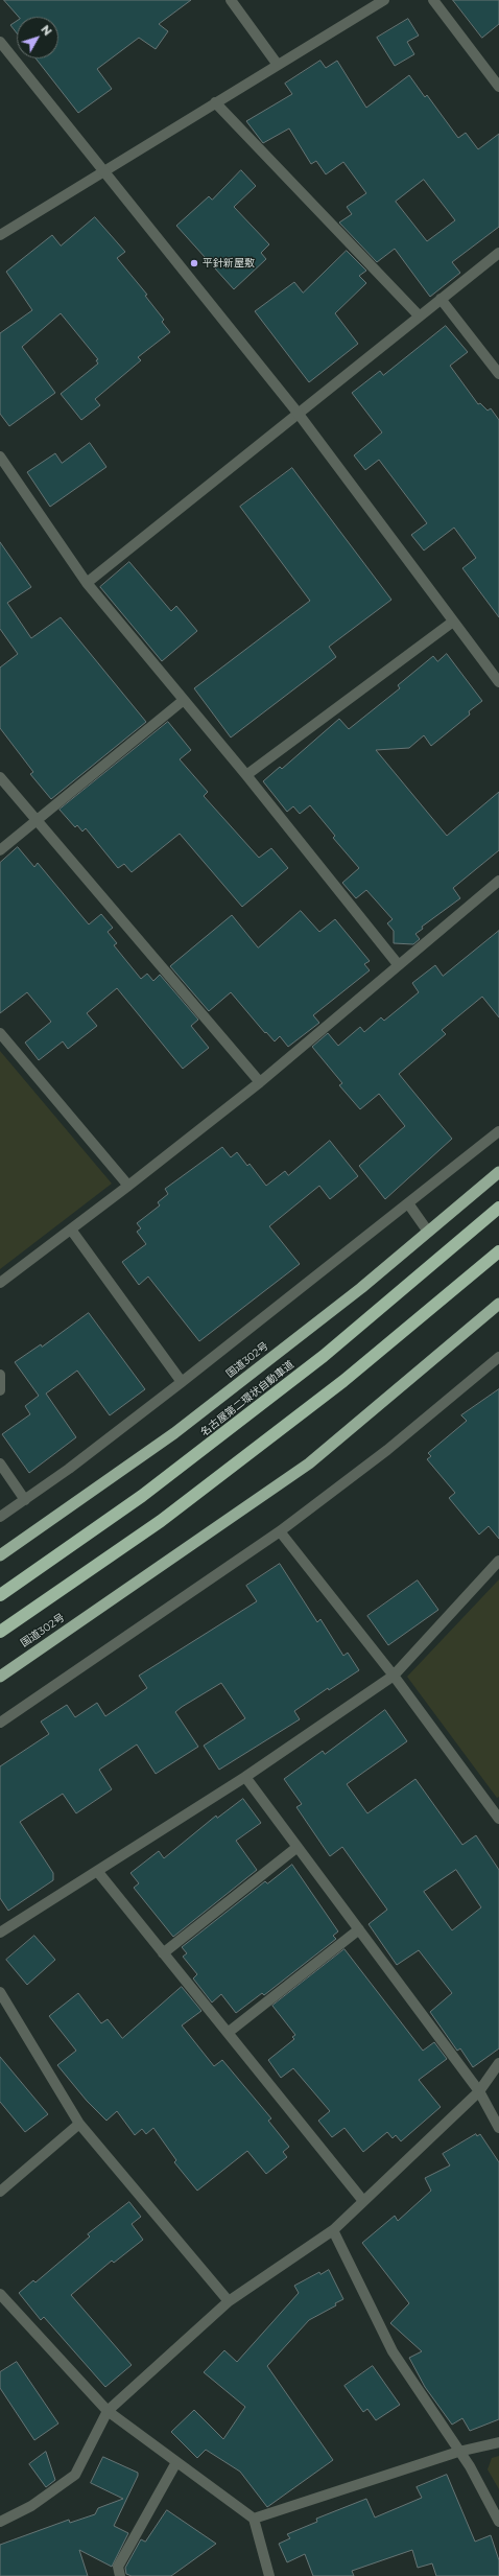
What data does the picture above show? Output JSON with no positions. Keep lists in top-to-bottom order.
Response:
{
  "streets": {
    "highway": ["国道302号", "名古屋第二環状自動車道"]
  },
  "places": ["平針新屋敷"],
  "north": "top right"
}
